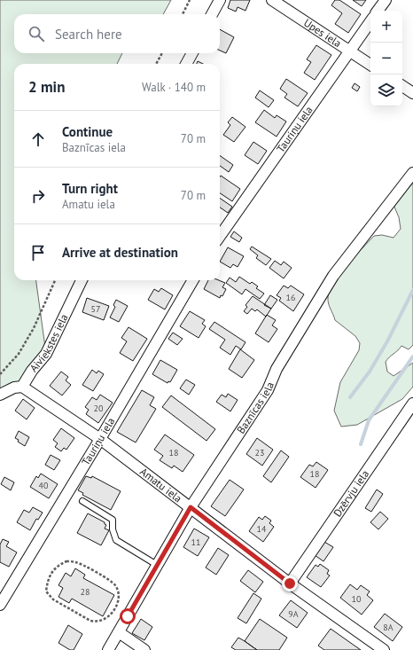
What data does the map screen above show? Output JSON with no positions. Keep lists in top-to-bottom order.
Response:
{
  "streets": {
    "street": [
      "Upes iela",
      "Tauriņu iela",
      "Aiviekstes iela",
      "Baznīcas iela",
      "Amatu iela",
      "Dzērvju iela"
    ]
  },
  "crossings": [
    ["Upes iela", "Tauriņu iela"],
    ["Tauriņu iela", "Amatu iela"],
    ["Aiviekstes iela", "Amatu iela"],
    ["Baznīcas iela", "Amatu iela"],
    ["Amatu iela", "Dzērvju iela"]
  ],
  "house_numbers": [
    "16",
    "57",
    "20",
    "18",
    "23",
    "18",
    "40",
    "14",
    "11",
    "28",
    "10",
    "9A",
    "8A"
  ],
  "page": {
    "map_buttons": ["+", "−"],
    "search": "Search here",
    "heading": ["2 min", "Walk · 140 m"],
    "list": [
      ["Continue", "Baznīcas iela", "70 m"],
      ["Turn right", "Amatu iela", "70 m"],
      "Arrive at destination"
    ]
  }
}
